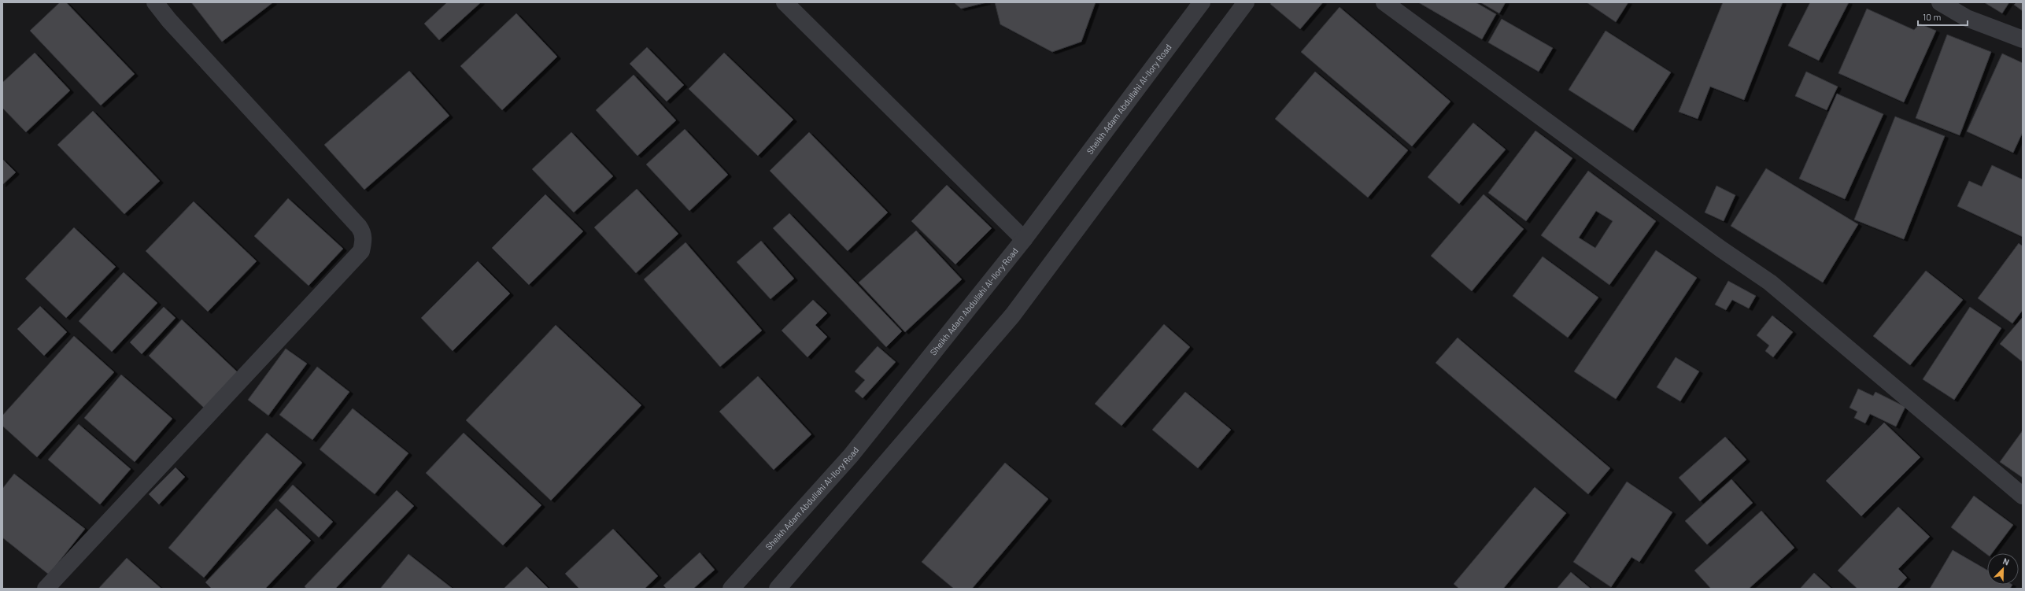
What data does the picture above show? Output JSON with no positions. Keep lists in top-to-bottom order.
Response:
{
  "streets": {
    "street": ["Sheikh Adam Abdullahi Al-Ilory Road"]
  },
  "scale_bar": "10 m",
  "north": "top right"
}
